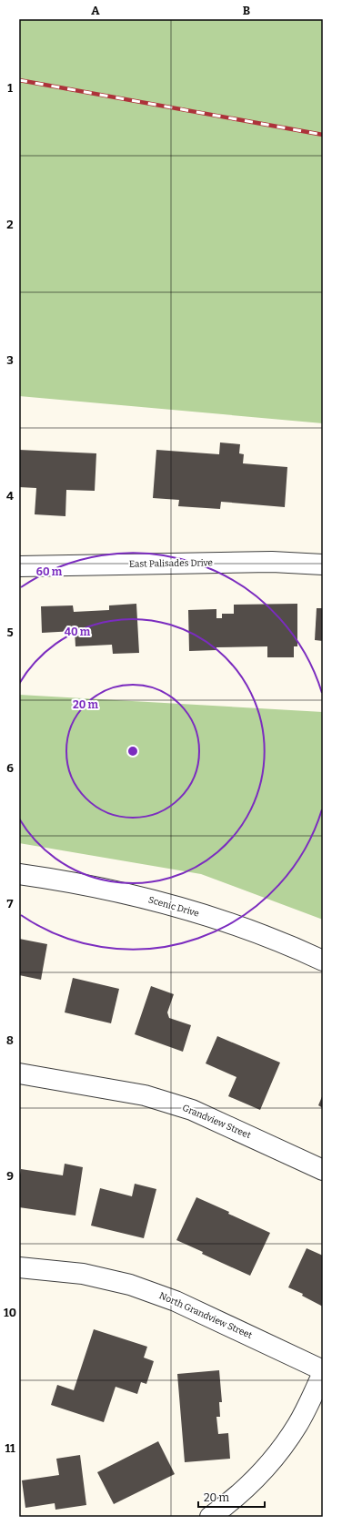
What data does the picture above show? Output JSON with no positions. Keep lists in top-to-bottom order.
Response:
{
  "streets": {
    "street": [
      "East Palisades Drive",
      "Scenic Drive",
      "Grandview Street",
      "North Grandview Street"
    ]
  },
  "scale_bar": "20 m",
  "grid": {
    "columns": ["A", "B"],
    "rows": [
      "1",
      "2",
      "3",
      "4",
      "5",
      "6",
      "7",
      "8",
      "9",
      "10",
      "11"
    ]
  },
  "rings": ["60 m", "40 m", "20 m"]
}
